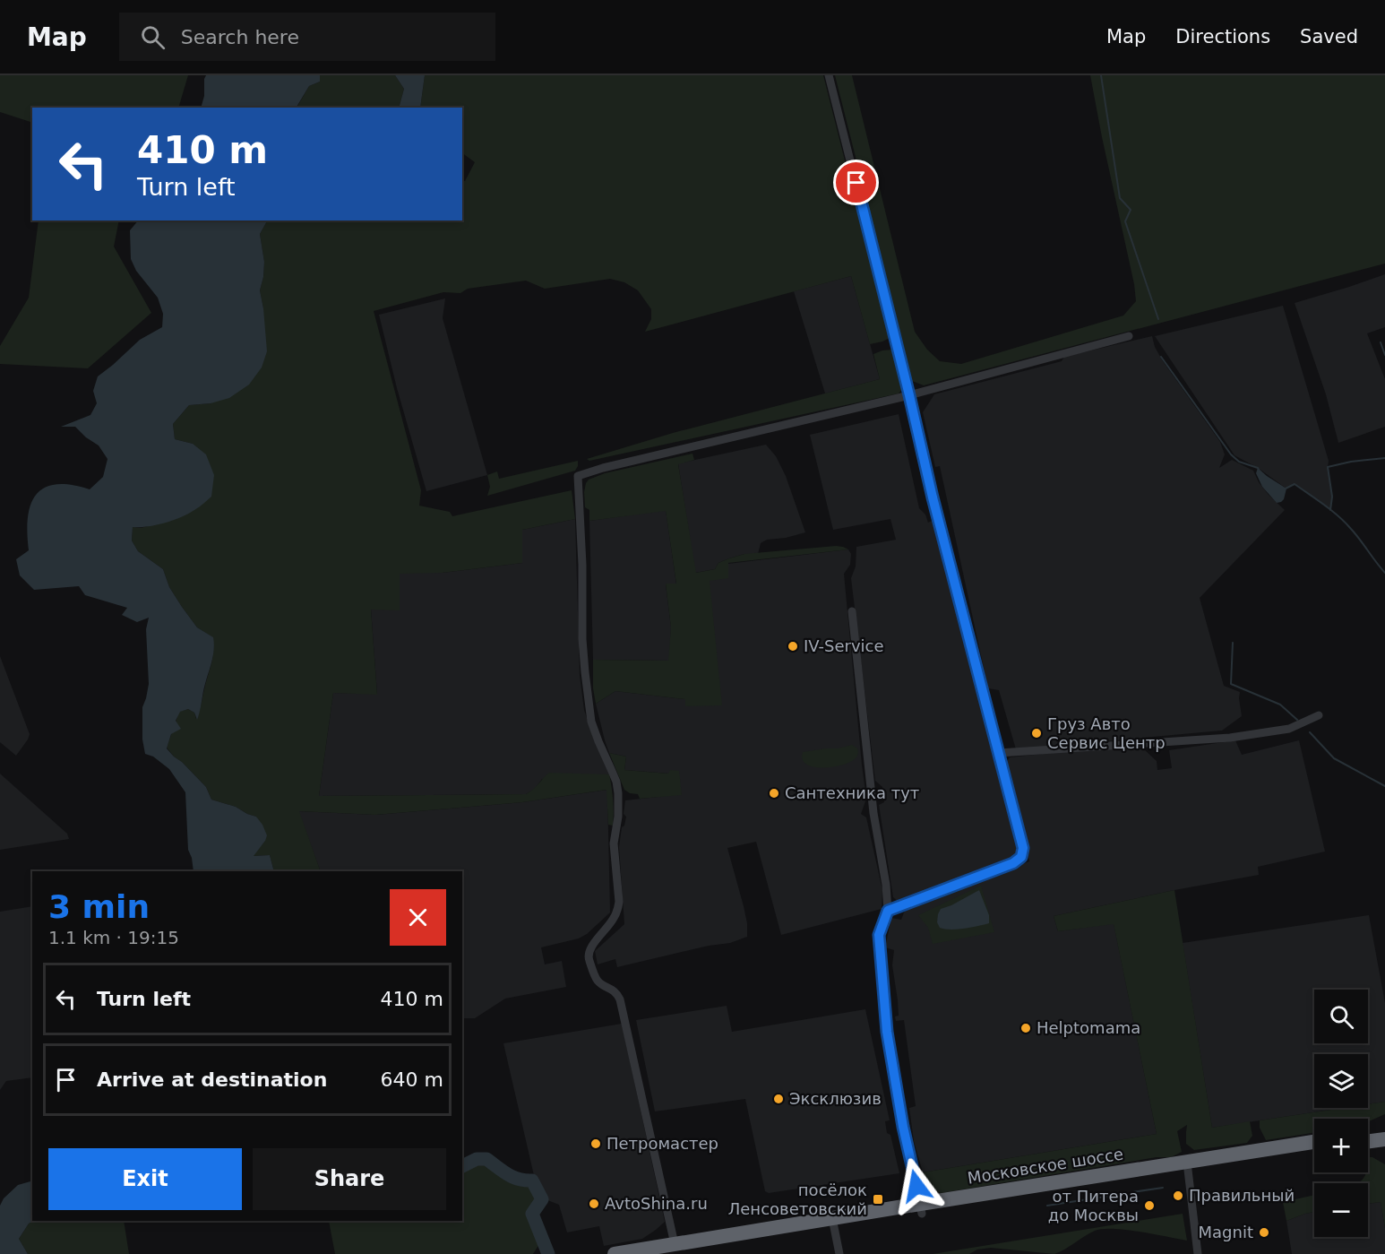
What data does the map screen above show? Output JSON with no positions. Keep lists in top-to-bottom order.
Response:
{
  "streets": {
    "highway": ["Московское шоссе"]
  },
  "places": {
    "other": [
      "IV-Service",
      "Груз Авто Сервис Центр",
      "Сантехника тут",
      "Helptomama",
      "Эксклюзив",
      "Петромастер",
      "Правильный",
      "AvtoShina.ru",
      "от Питера до Москвы",
      "Magnit"
    ],
    "transit": ["посёлок Ленсоветовский"]
  },
  "page": {
    "header": "Map",
    "search": "Search here",
    "nav": ["Map", "Directions", "Saved"],
    "turn": ["410 m", "Turn left"],
    "heading": ["3 min", "1.1 km · 19:15"],
    "list": [
      {
        "name": "Turn left",
        "value": "410 m"
      },
      {
        "name": "Arrive at destination",
        "value": "640 m"
      }
    ],
    "map_buttons": ["+", "−"],
    "buttons": ["Exit", "Share"]
  }
}
